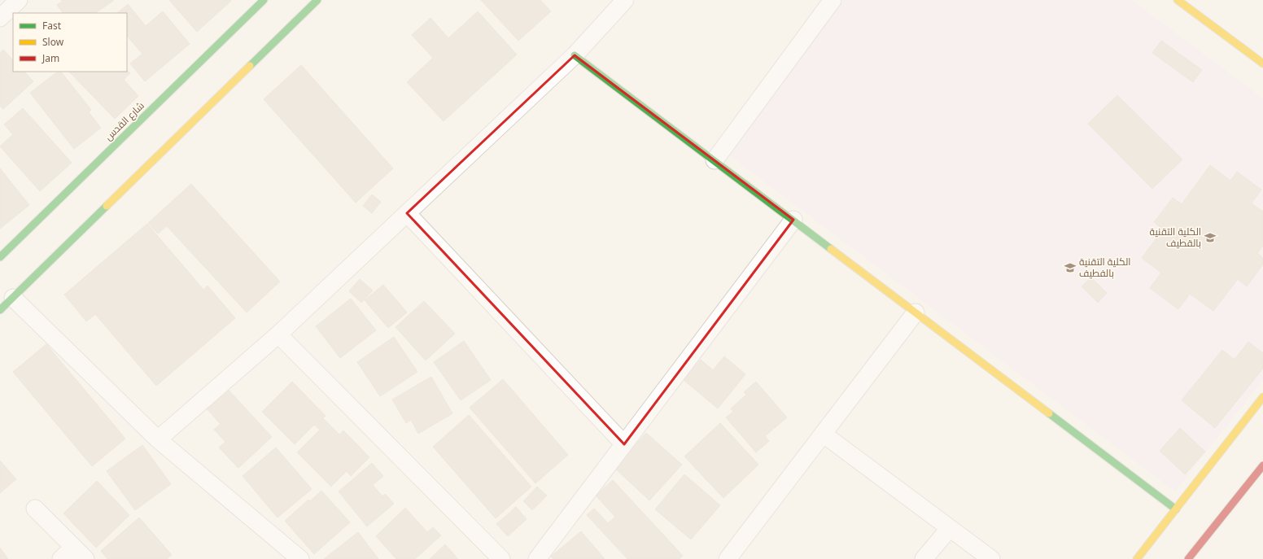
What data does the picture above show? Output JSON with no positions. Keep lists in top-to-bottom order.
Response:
{
  "streets": {
    "street": ["شارع القدس"]
  },
  "places": {
    "school or university": ["الكلية التقنية بالقطيف", "الكلية التقنية بالفطيف"]
  },
  "legend": ["Fast", "Slow", "Jam"]
}
